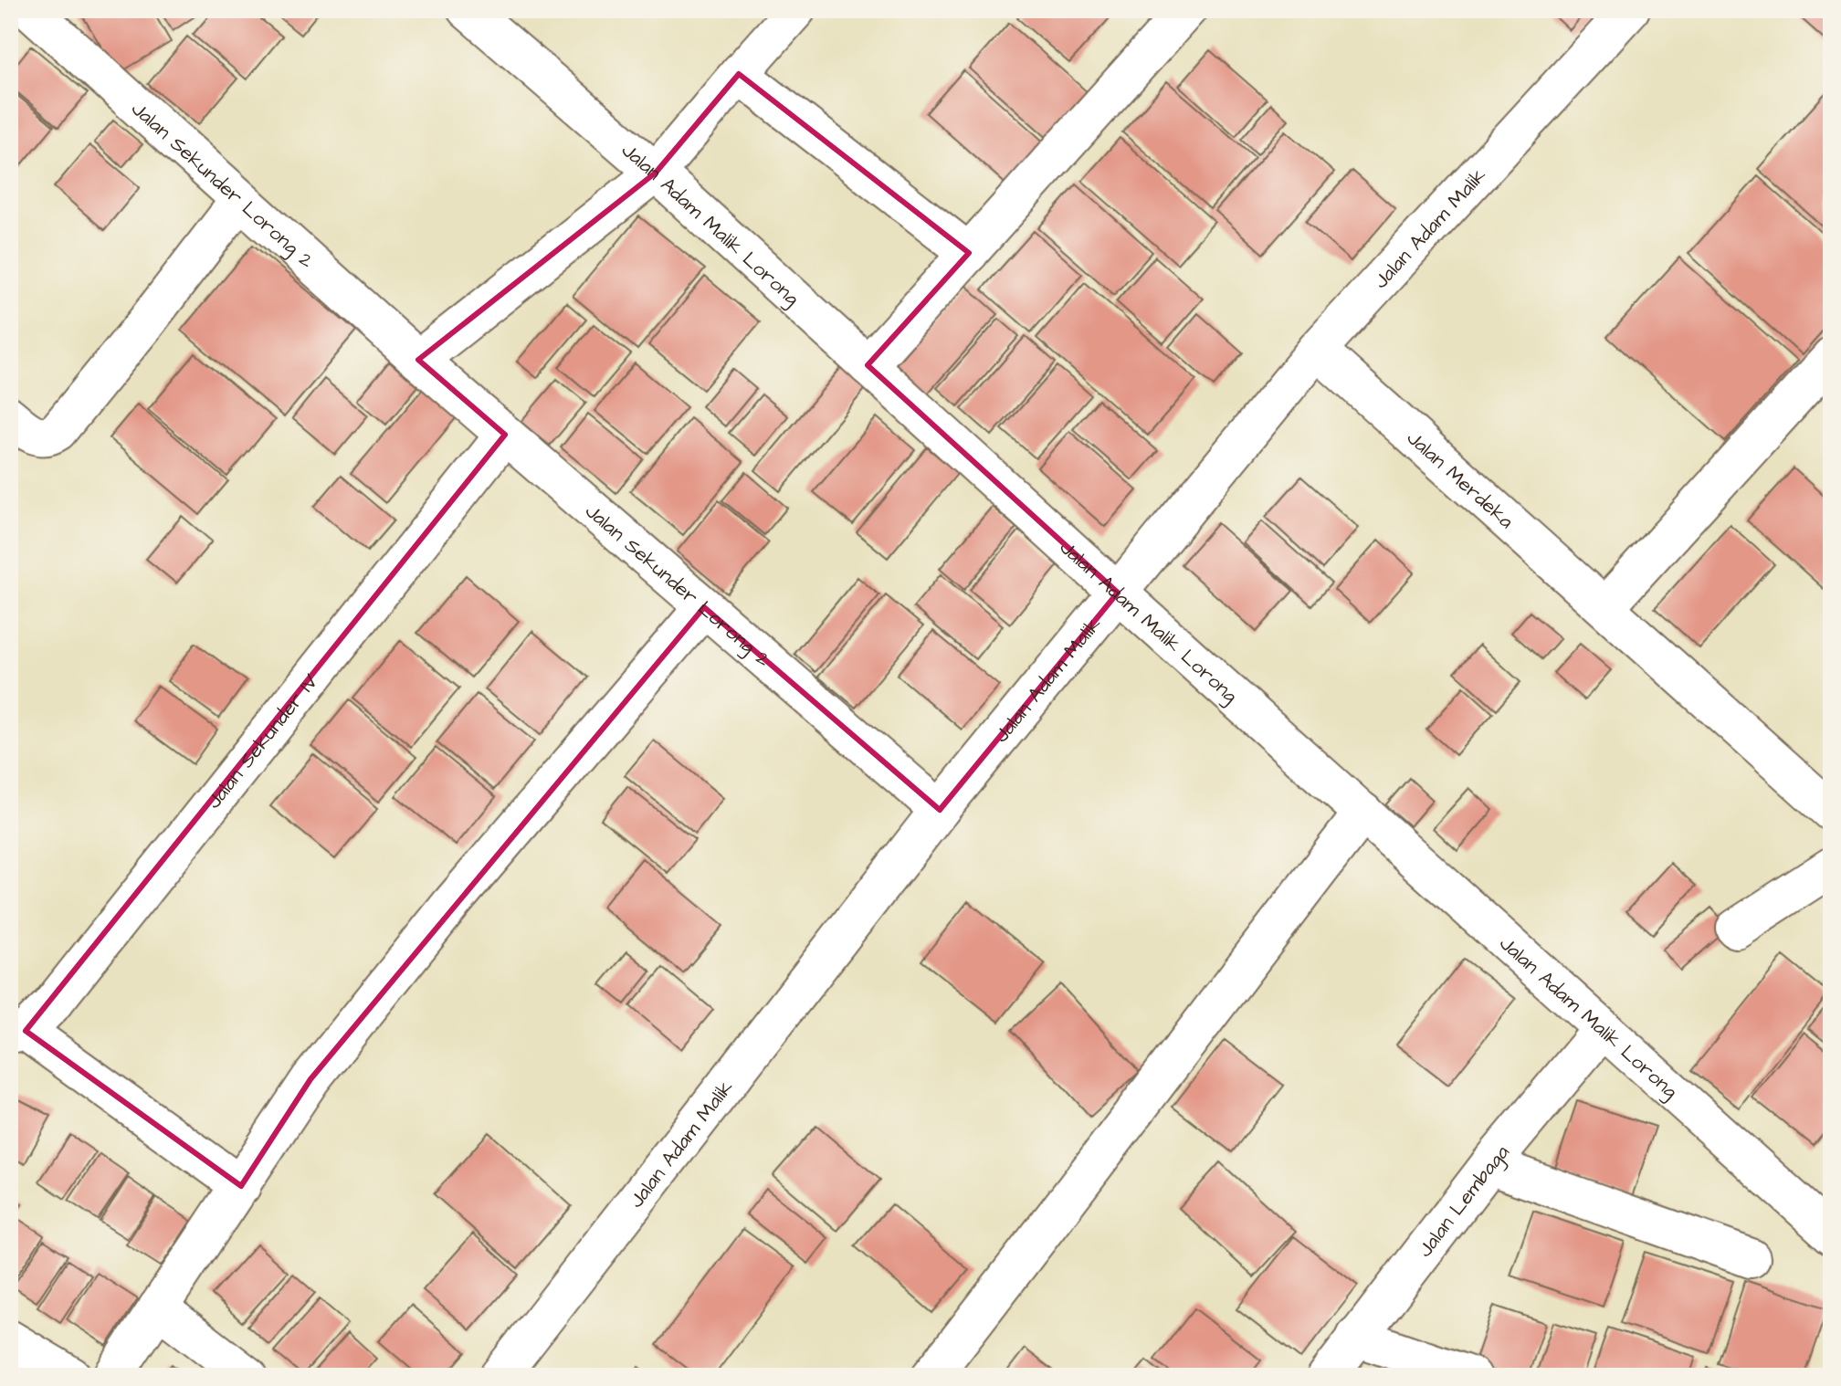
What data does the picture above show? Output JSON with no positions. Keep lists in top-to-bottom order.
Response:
{
  "streets": {
    "street": [
      "Jalan Sekunder Lorong 2",
      "Jalan Adam Malik Lorong",
      "Jalan Adam Malik",
      "Jalan Merdeka",
      "Jalan Sekunder IV",
      "Jalan Lembaga"
    ]
  },
  "crossings": [
    ["Jalan Sekunder Lorong 2", "Jalan Adam Malik"],
    ["Jalan Sekunder Lorong 2", "Jalan Sekunder IV"],
    ["Jalan Adam Malik Lorong", "Jalan Adam Malik"],
    ["Jalan Adam Malik Lorong", "Jalan Lembaga"],
    ["Jalan Adam Malik", "Jalan Merdeka"]
  ]
}
